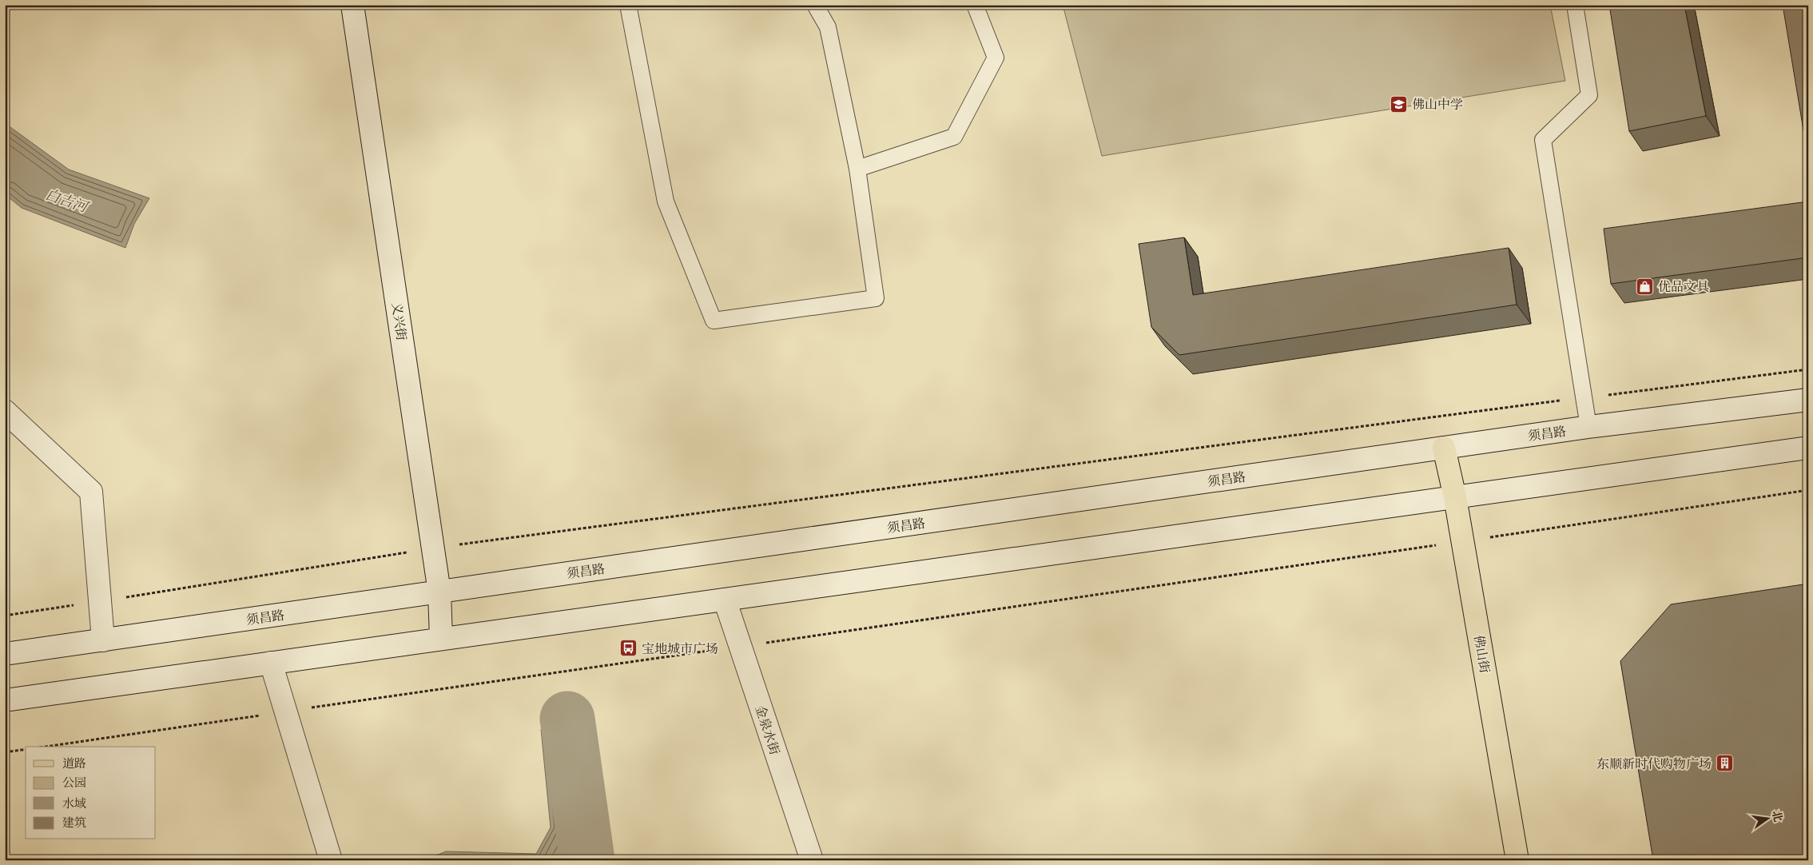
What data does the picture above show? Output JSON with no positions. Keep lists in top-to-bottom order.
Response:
{
  "streets": {
    "main road": [
      "义兴街",
      "须昌路",
      "佛山街",
      "金泉水街"
    ]
  },
  "crossings": [
    ["义兴街", "须昌路"],
    ["须昌路", "佛山街"]
  ],
  "water": ["白吉河"],
  "places": {
    "school or university": ["佛山中学"],
    "shop": ["优品文具"],
    "bus stop": ["宝地城市广场"],
    "building": ["东顺新时代购物广场"]
  },
  "legend": [
    "道路",
    "公园",
    "水域",
    "建筑"
  ],
  "north": "right"
}
